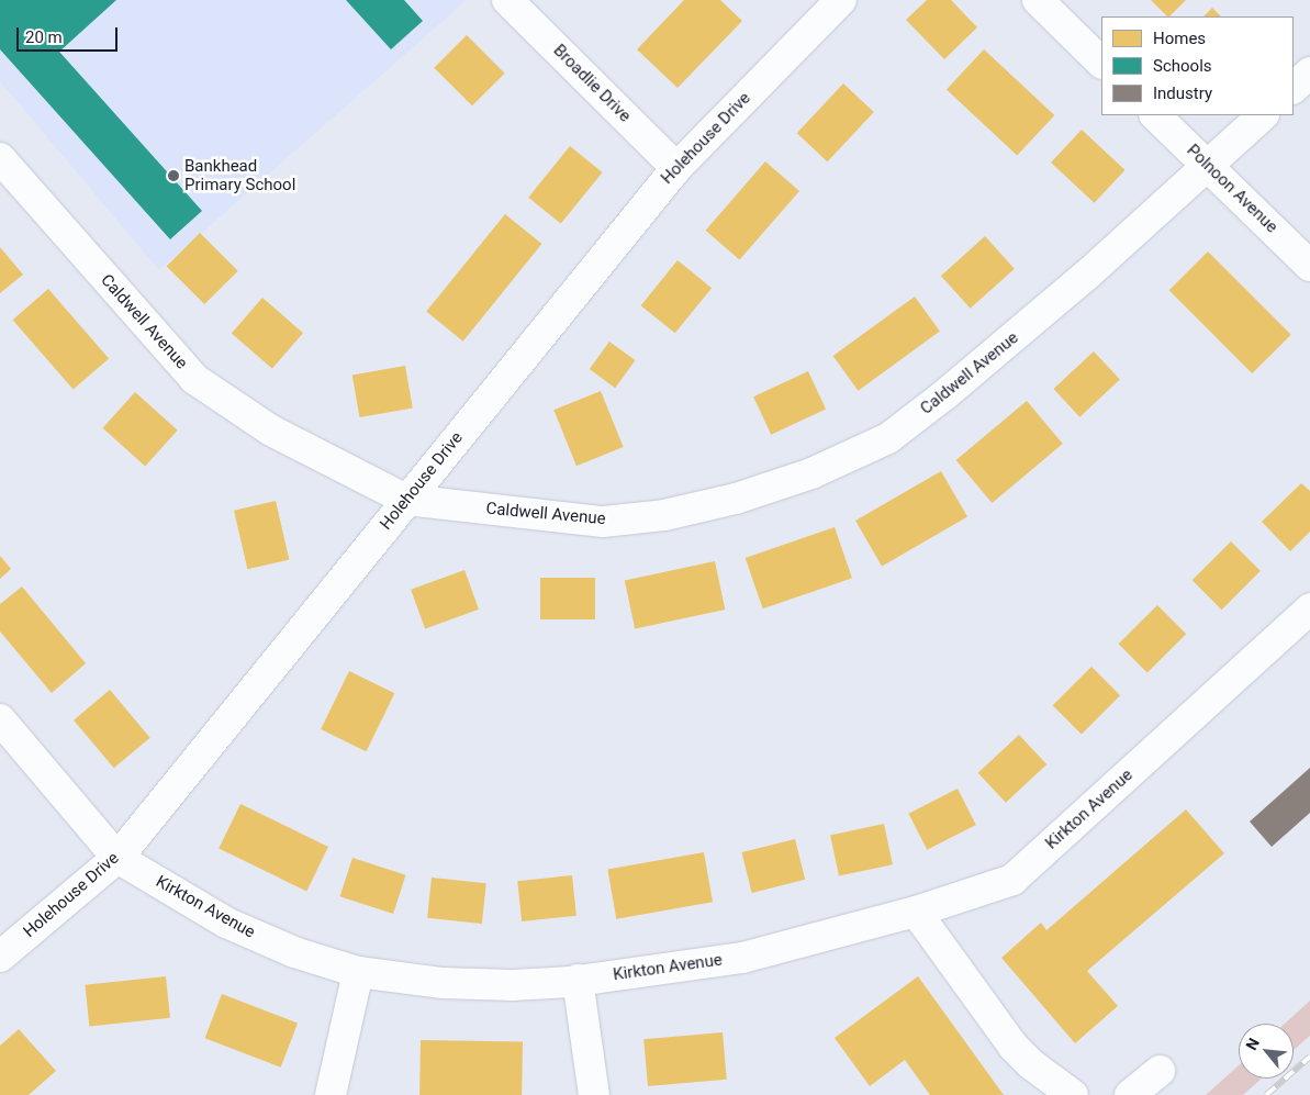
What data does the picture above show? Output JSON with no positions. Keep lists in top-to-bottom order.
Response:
{
  "streets": {
    "street": [
      "Broadlie Drive",
      "Holehouse Drive",
      "Polnoon Avenue",
      "Caldwell Avenue",
      "Kirkton Avenue"
    ]
  },
  "crossings": [
    ["Broadlie Drive", "Holehouse Drive"],
    ["Holehouse Drive", "Caldwell Avenue"],
    ["Holehouse Drive", "Kirkton Avenue"],
    ["Polnoon Avenue", "Caldwell Avenue"]
  ],
  "places": ["Bankhead Primary School"],
  "legend": ["Homes", "Schools", "Industry"],
  "scale_bar": "20 m",
  "north": "top left"
}
